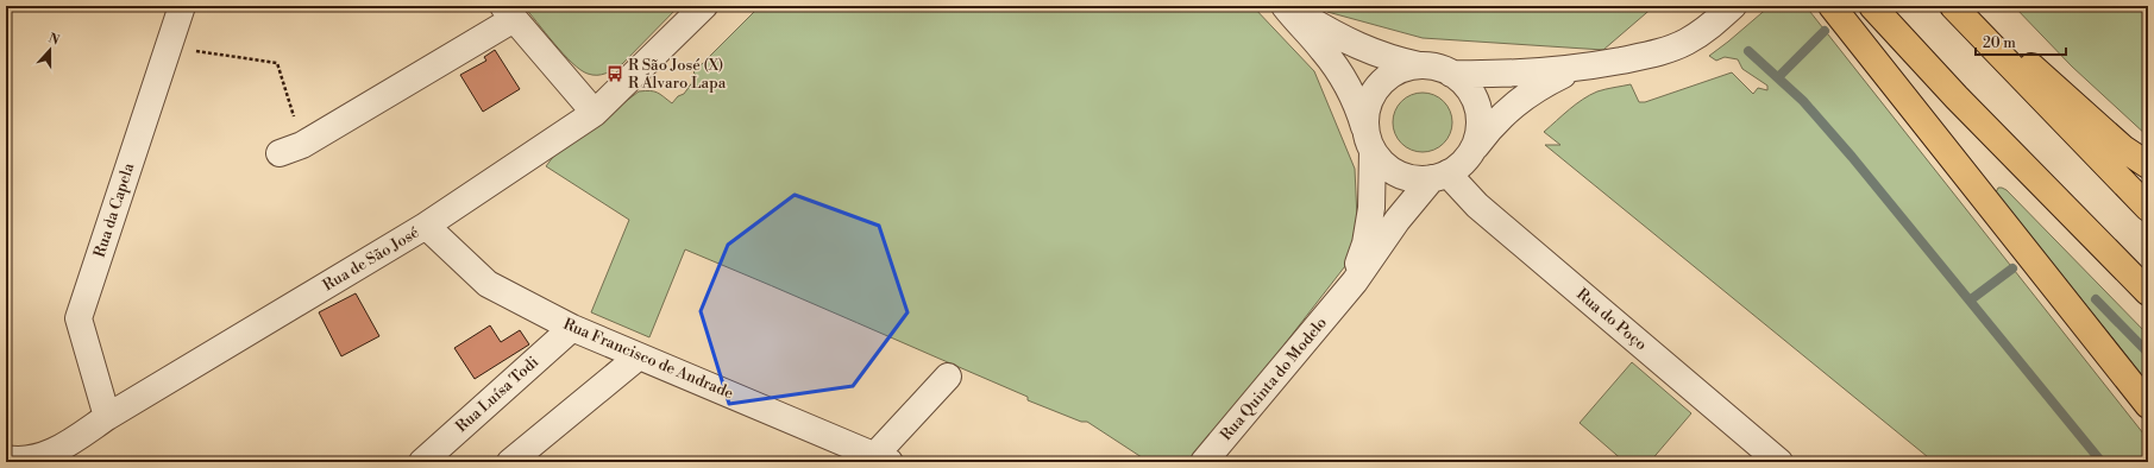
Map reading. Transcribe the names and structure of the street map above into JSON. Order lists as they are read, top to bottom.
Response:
{
  "streets": {
    "street": [
      "Rua da Capela",
      "Rua de São José",
      "Rua do Poço",
      "Rua Francisco de Andrade",
      "Rua Quinta do Modelo",
      "Rua Luísa Todi"
    ]
  },
  "crossings": [
    ["Rua da Capela", "Rua de São José"],
    ["Rua de São José", "Rua Francisco de Andrade"],
    ["Rua do Poço", "Rua Quinta do Modelo"],
    ["Rua Francisco de Andrade", "Rua Luísa Todi"]
  ],
  "places": {
    "bus stop": ["R São José (X) R Álvaro Lapa"]
  },
  "scale_bar": "20 m",
  "north": "top"
}
